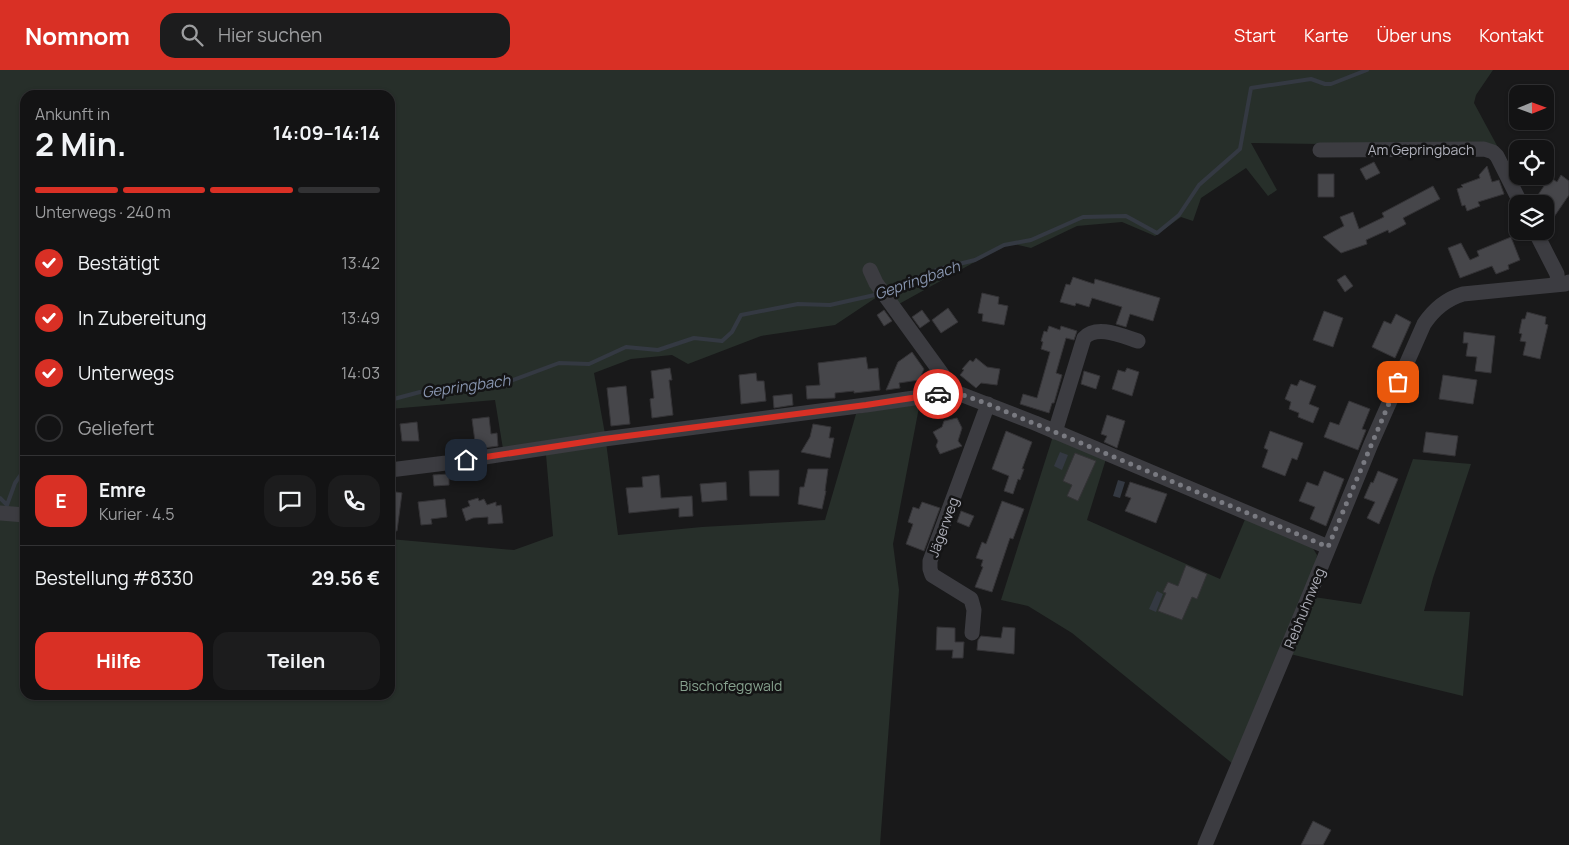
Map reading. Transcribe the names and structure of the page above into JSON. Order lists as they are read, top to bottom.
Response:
{
  "streets": {
    "street": ["Am Gepringbach", "Jägerweg", "Rebhuhnweg"]
  },
  "water": ["Gepringbach"],
  "parks": ["Bischofeggwald"],
  "north": "right",
  "page": {
    "header": "Nomnom",
    "search": "Hier suchen",
    "nav": [
      "Start",
      "Karte",
      "Über uns",
      "Kontakt"
    ],
    "heading": ["2 Min.", "Ankunft in", "14:09–14:14"],
    "panel": [
      "Emre",
      "Kurier · 4.5",
      "Bestellung #8330",
      "29.56 €"
    ],
    "bar": "Unterwegs · 240 m",
    "list": [
      ["Bestätigt", "13:42"],
      ["In Zubereitung", "13:49"],
      ["Unterwegs", "14:03"],
      "Geliefert"
    ],
    "round": "E",
    "buttons": ["Hilfe", "Teilen"]
  }
}
